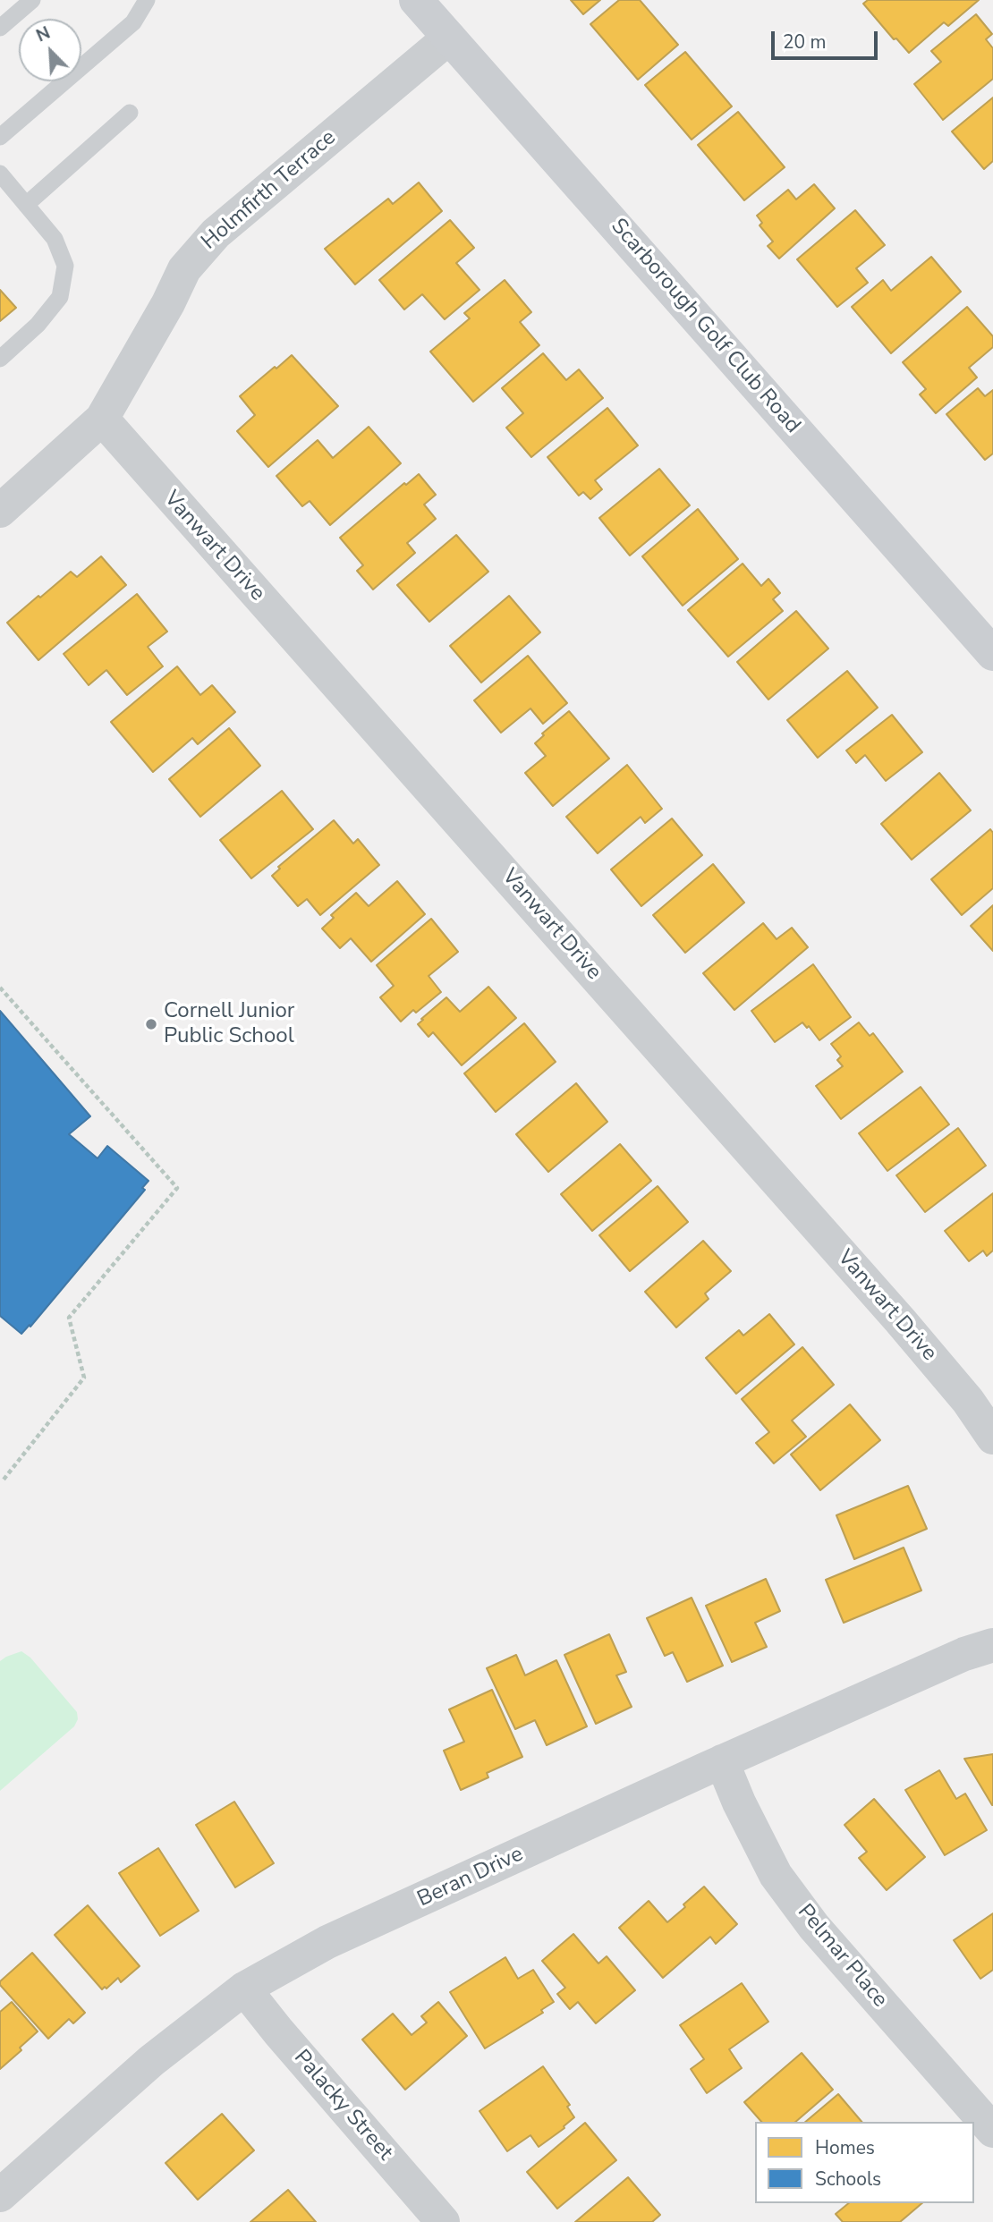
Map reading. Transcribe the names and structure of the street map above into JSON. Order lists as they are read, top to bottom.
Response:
{
  "streets": {
    "street": [
      "Holmfirth Terrace",
      "Scarborough Golf Club Road",
      "Vanwart Drive",
      "Beran Drive",
      "Pelmar Place",
      "Palacky Street"
    ]
  },
  "crossings": [
    ["Holmfirth Terrace", "Scarborough Golf Club Road"],
    ["Holmfirth Terrace", "Vanwart Drive"],
    ["Beran Drive", "Pelmar Place"],
    ["Beran Drive", "Palacky Street"]
  ],
  "places": ["Cornell Junior Public School"],
  "legend": ["Homes", "Schools"],
  "scale_bar": "20 m",
  "north": "top left"
}
